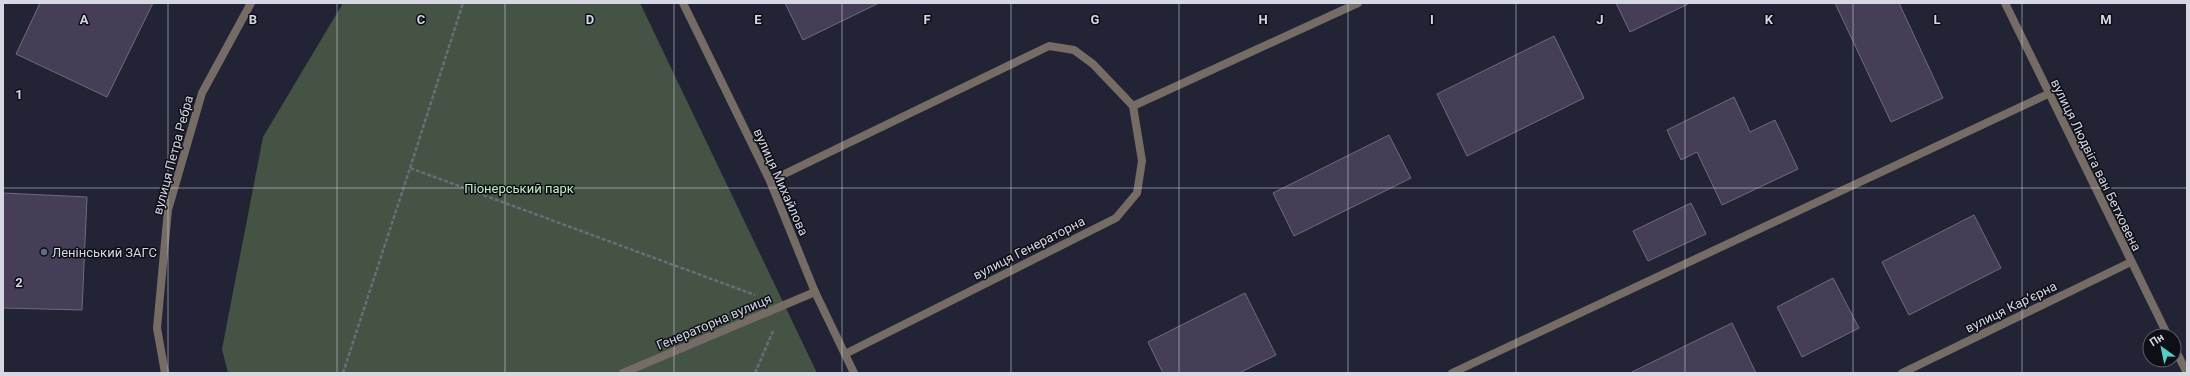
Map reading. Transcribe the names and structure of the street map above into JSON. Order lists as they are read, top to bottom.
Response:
{
  "streets": {
    "street": [
      "вулиця Петра Ребра",
      "вулиця Людвіга ван Бетховена",
      "вулиця Михайлова",
      "вулиця Генераторна",
      "вулиця Кар’єрна",
      "Генераторна вулиця"
    ]
  },
  "crossings": [
    ["вулиця Людвіга ван Бетховена", "вулиця Кар’єрна"],
    ["вулиця Михайлова", "вулиця Генераторна"],
    ["вулиця Михайлова", "Генераторна вулиця"]
  ],
  "parks": ["Піонерський парк"],
  "places": ["Ленінський ЗАГС"],
  "north": "top left",
  "grid": {
    "columns": [
      "A",
      "B",
      "C",
      "D",
      "E",
      "F",
      "G",
      "H",
      "I",
      "J",
      "K",
      "L",
      "M"
    ],
    "rows": ["1", "2"]
  }
}
